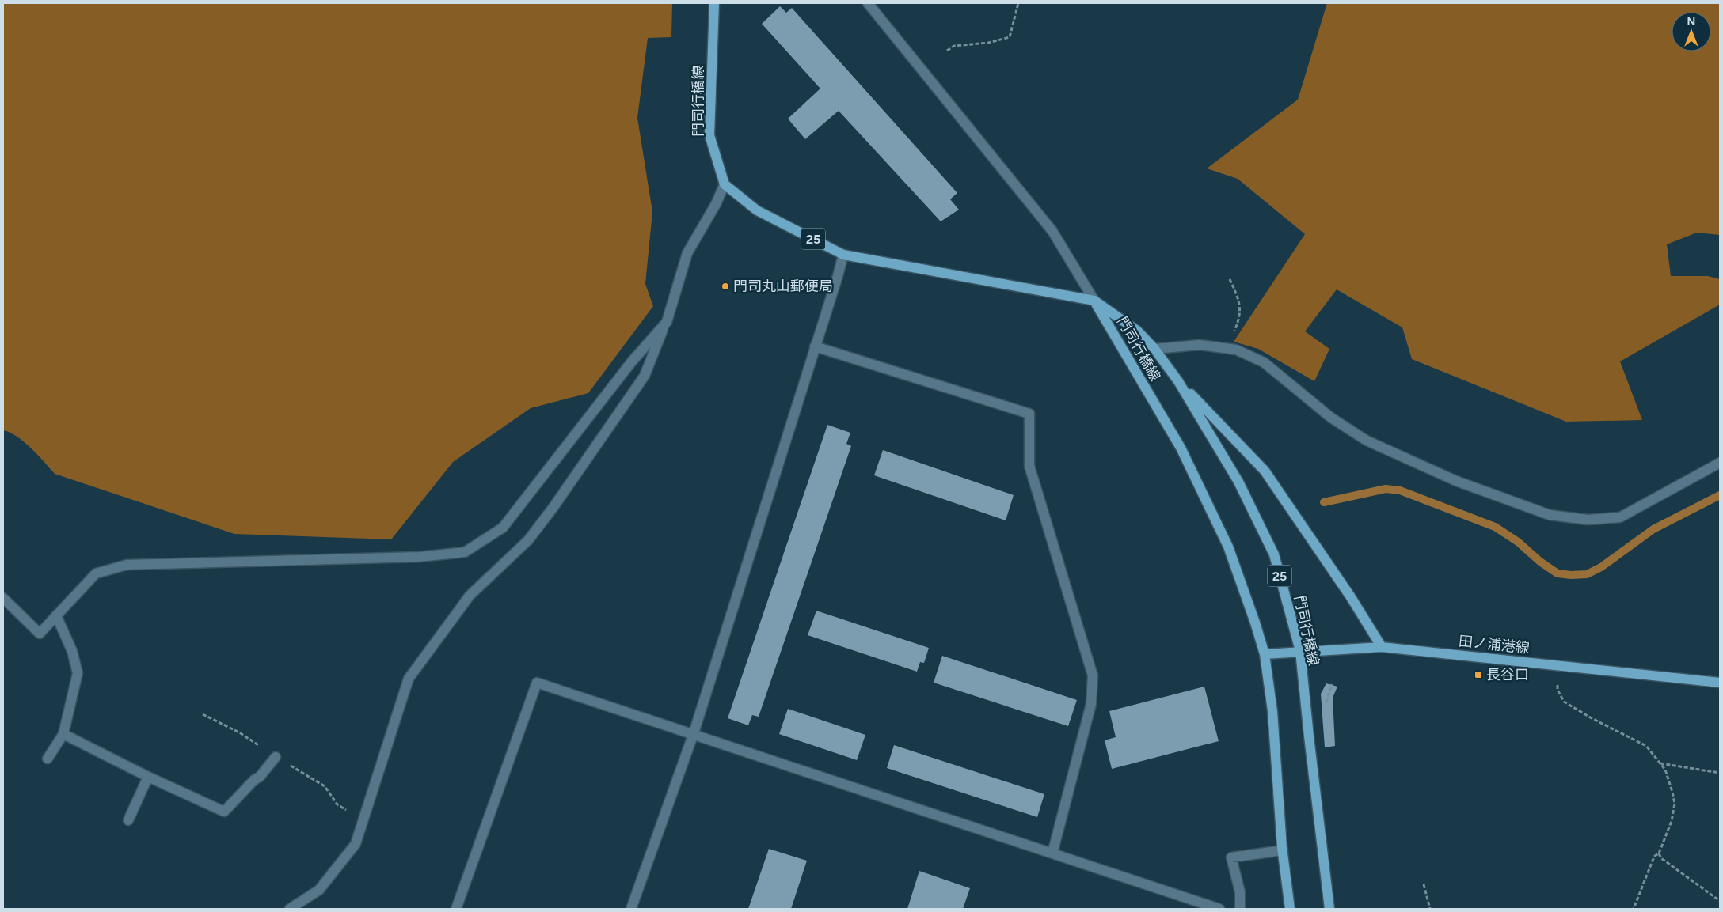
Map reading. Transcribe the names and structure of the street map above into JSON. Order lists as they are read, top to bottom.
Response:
{
  "streets": {
    "main road": ["門司行橋線", "25", "田ノ浦港線"]
  },
  "crossings": [
    ["門司行橋線", "田ノ浦港線"]
  ],
  "places": {
    "other": ["門司丸山郵便局"],
    "transit": ["長谷口"]
  },
  "north": "top"
}
